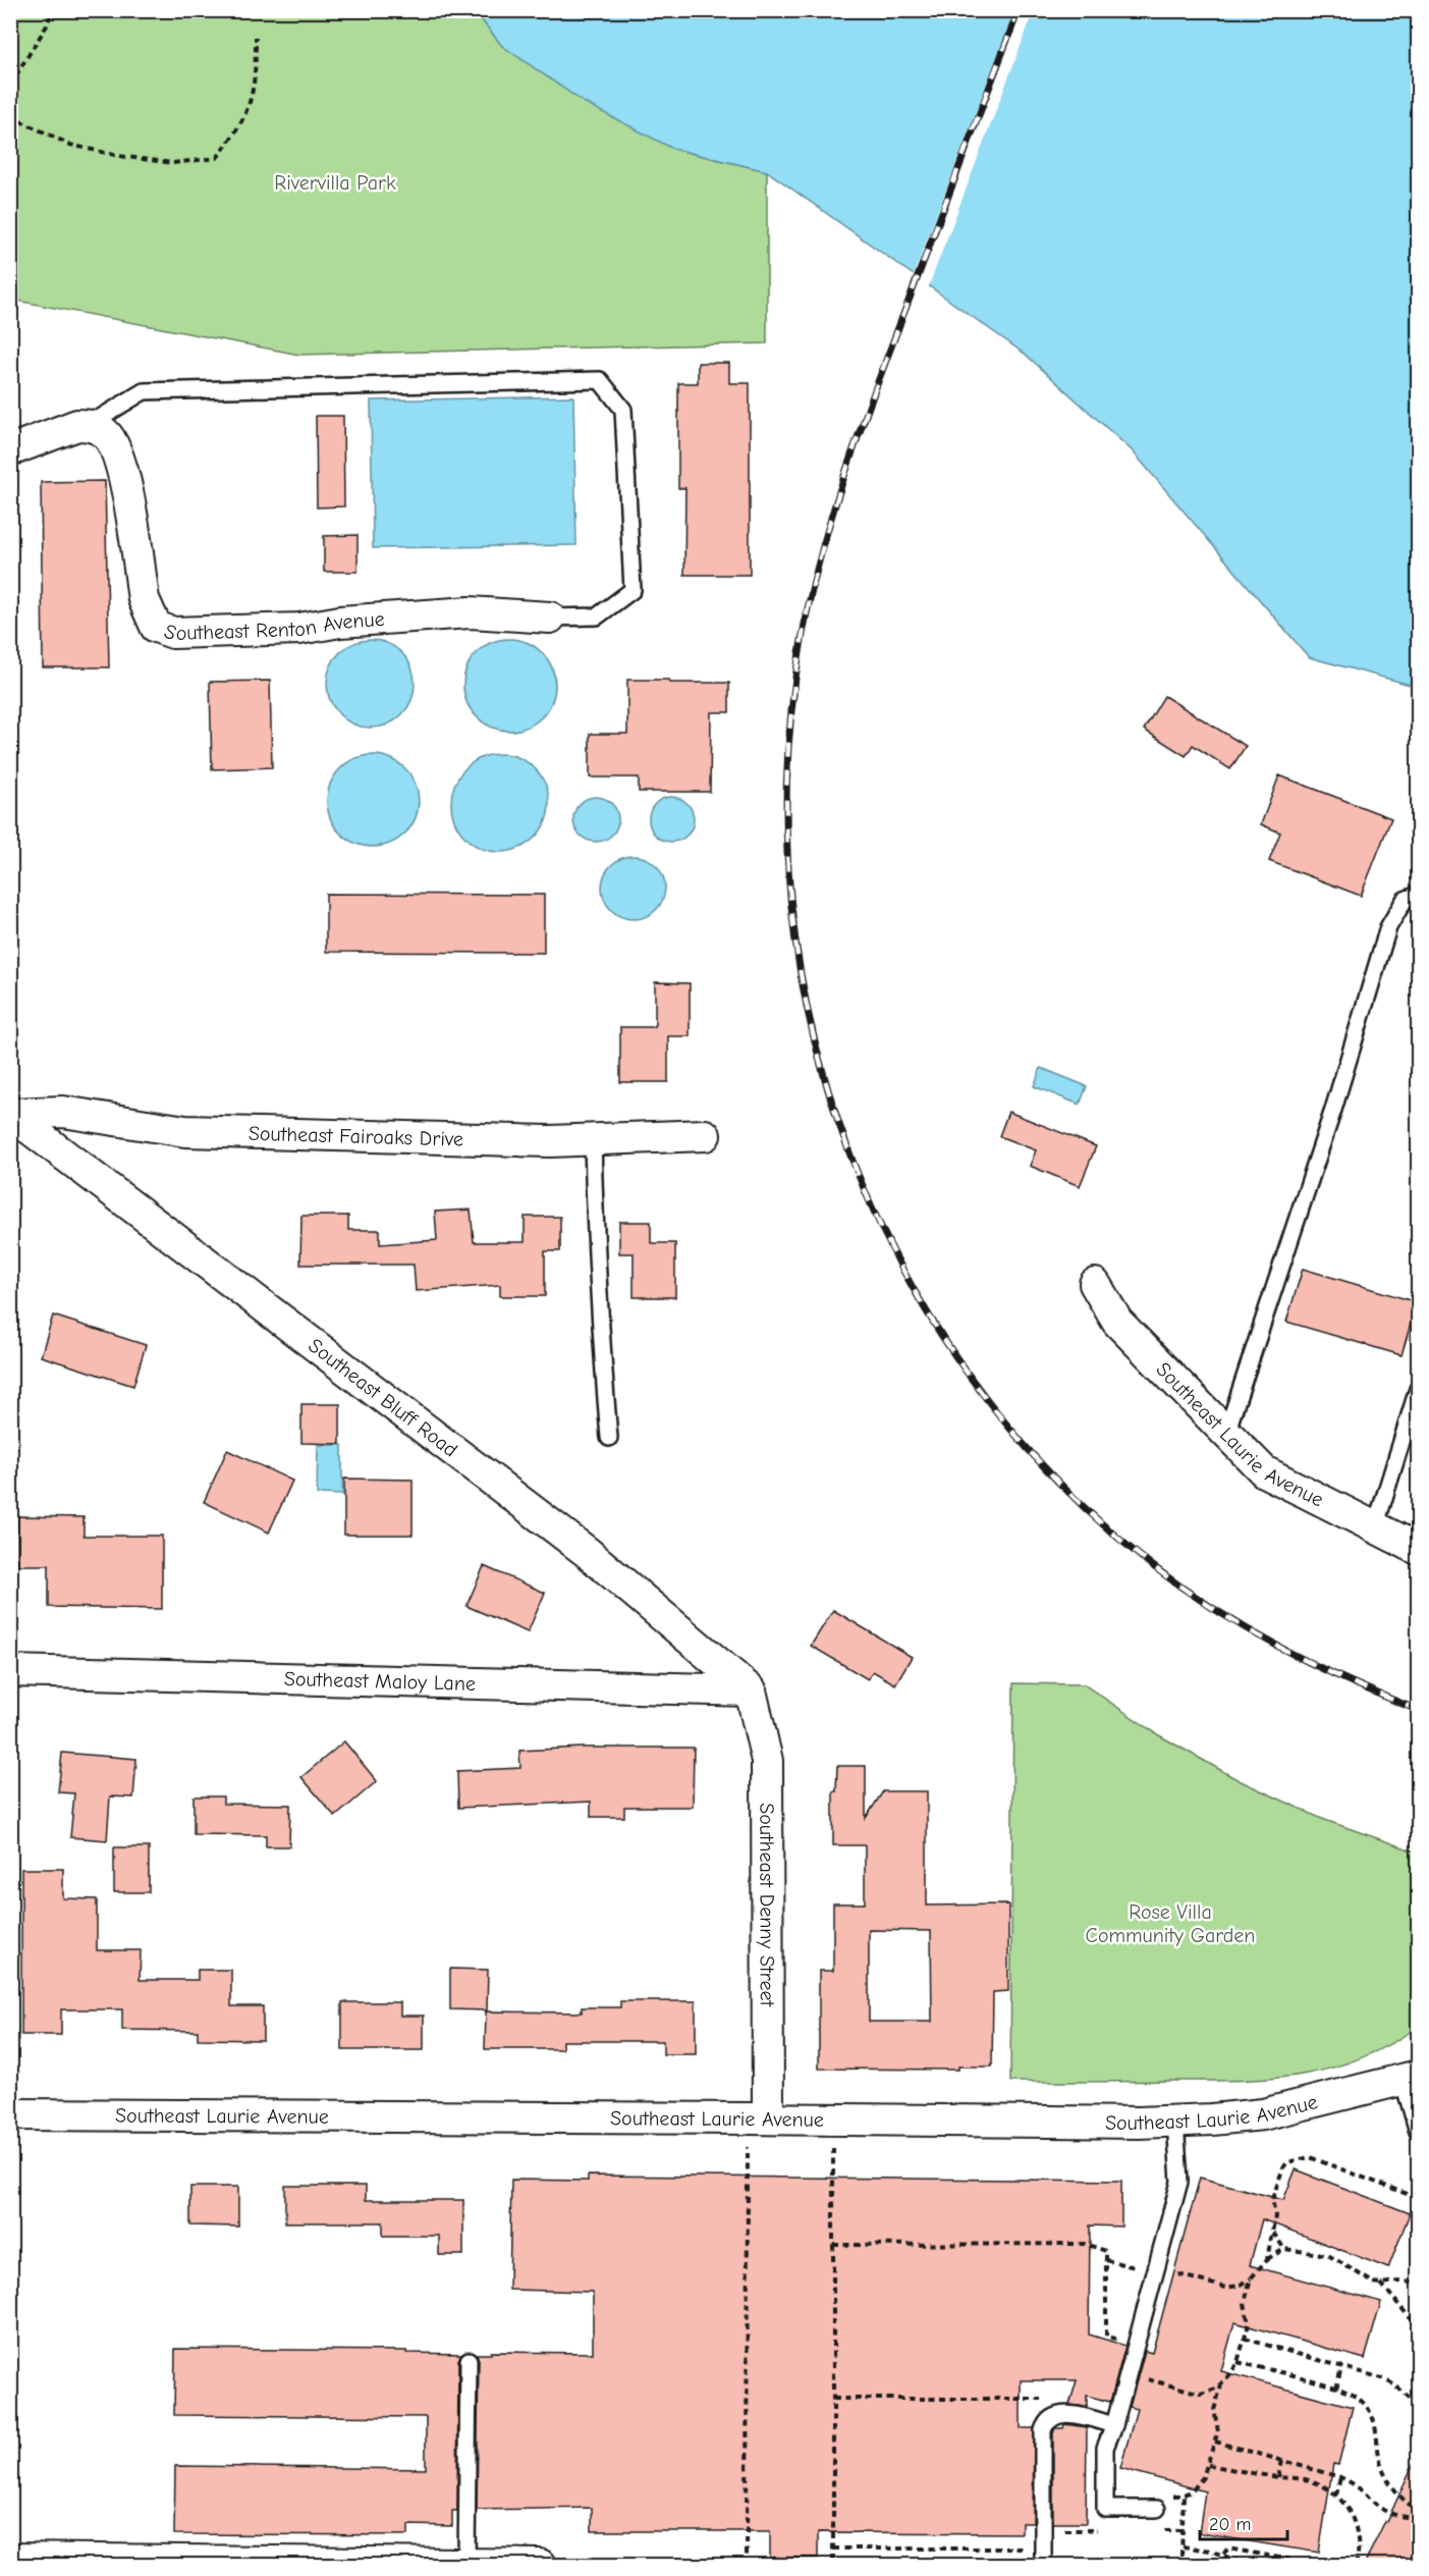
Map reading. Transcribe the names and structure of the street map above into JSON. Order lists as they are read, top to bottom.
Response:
{
  "streets": {
    "street": [
      "Southeast Renton Avenue",
      "Southeast Fairoaks Drive",
      "Southeast Bluff Road",
      "Southeast Laurie Avenue",
      "Southeast Maloy Lane",
      "Southeast Denny Street"
    ]
  },
  "crossings": [
    ["Southeast Fairoaks Drive", "Southeast Bluff Road"],
    ["Southeast Bluff Road", "Southeast Maloy Lane"],
    ["Southeast Bluff Road", "Southeast Denny Street"],
    ["Southeast Laurie Avenue", "Southeast Denny Street"],
    ["Southeast Maloy Lane", "Southeast Denny Street"]
  ],
  "parks": ["Rivervilla Park", "Rose Villa Community Garden"],
  "scale_bar": "20 m"
}
